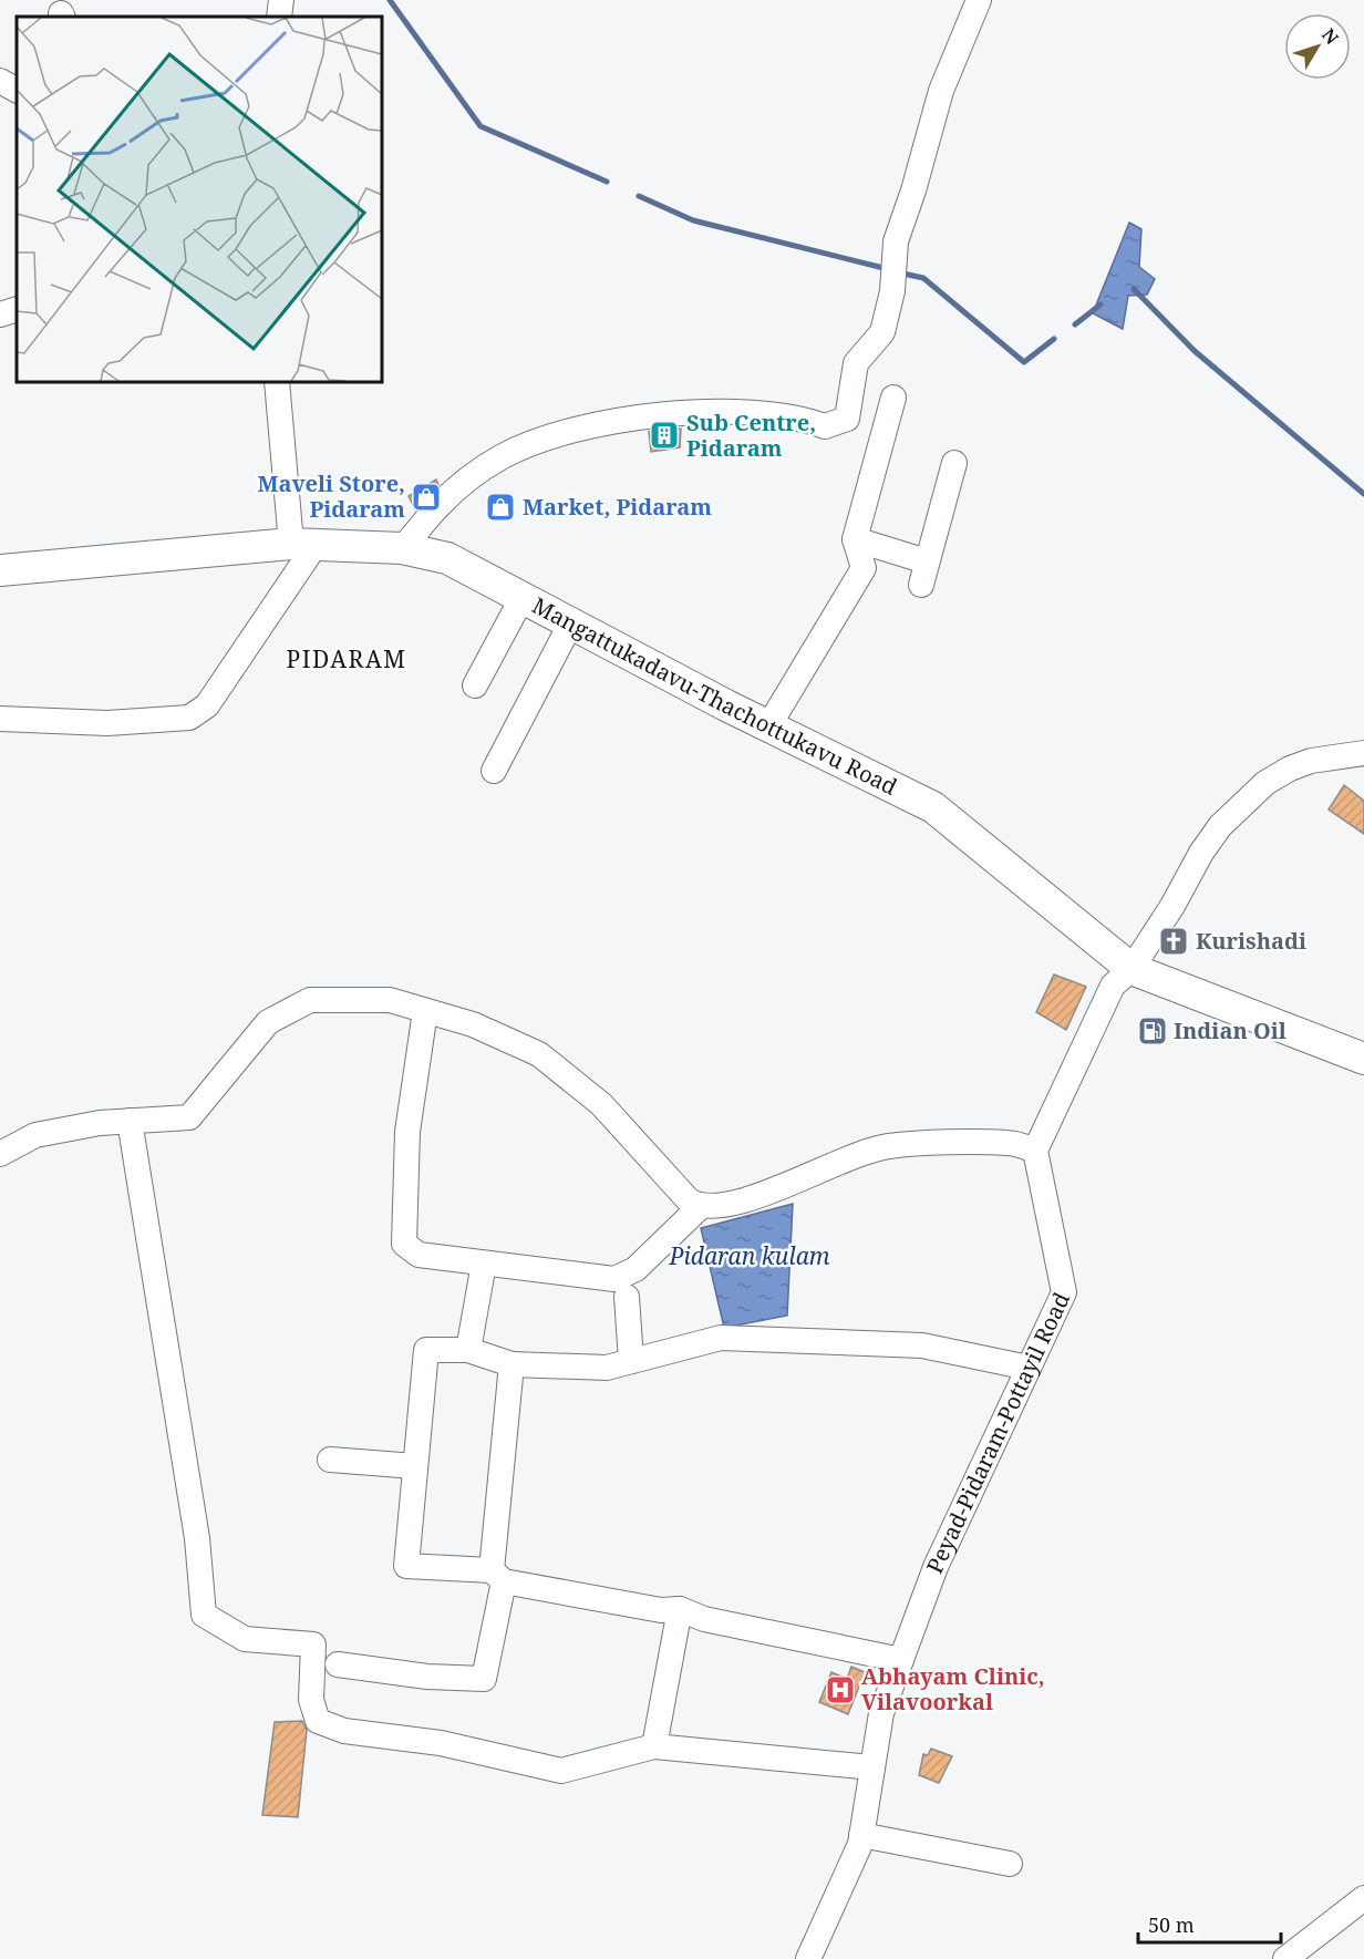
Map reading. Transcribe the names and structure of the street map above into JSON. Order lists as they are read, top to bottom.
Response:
{
  "streets": {
    "main road": ["Mangattukadavu-Thachottukavu Road"],
    "street": ["Peyad-Pidaram-Pottayil Road"]
  },
  "districts": ["PIDARAM"],
  "water": ["Pidaran kulam"],
  "places": {
    "building": ["Sub Centre, Pidaram"],
    "shop": ["Maveli Store, Pidaram", "Market, Pidaram"],
    "church": ["Kurishadi"],
    "fuel station": ["Indian Oil"],
    "hospital": ["Abhayam Clinic, Vilavoorkal"]
  },
  "scale_bar": "50 m",
  "north": "top right"
}
